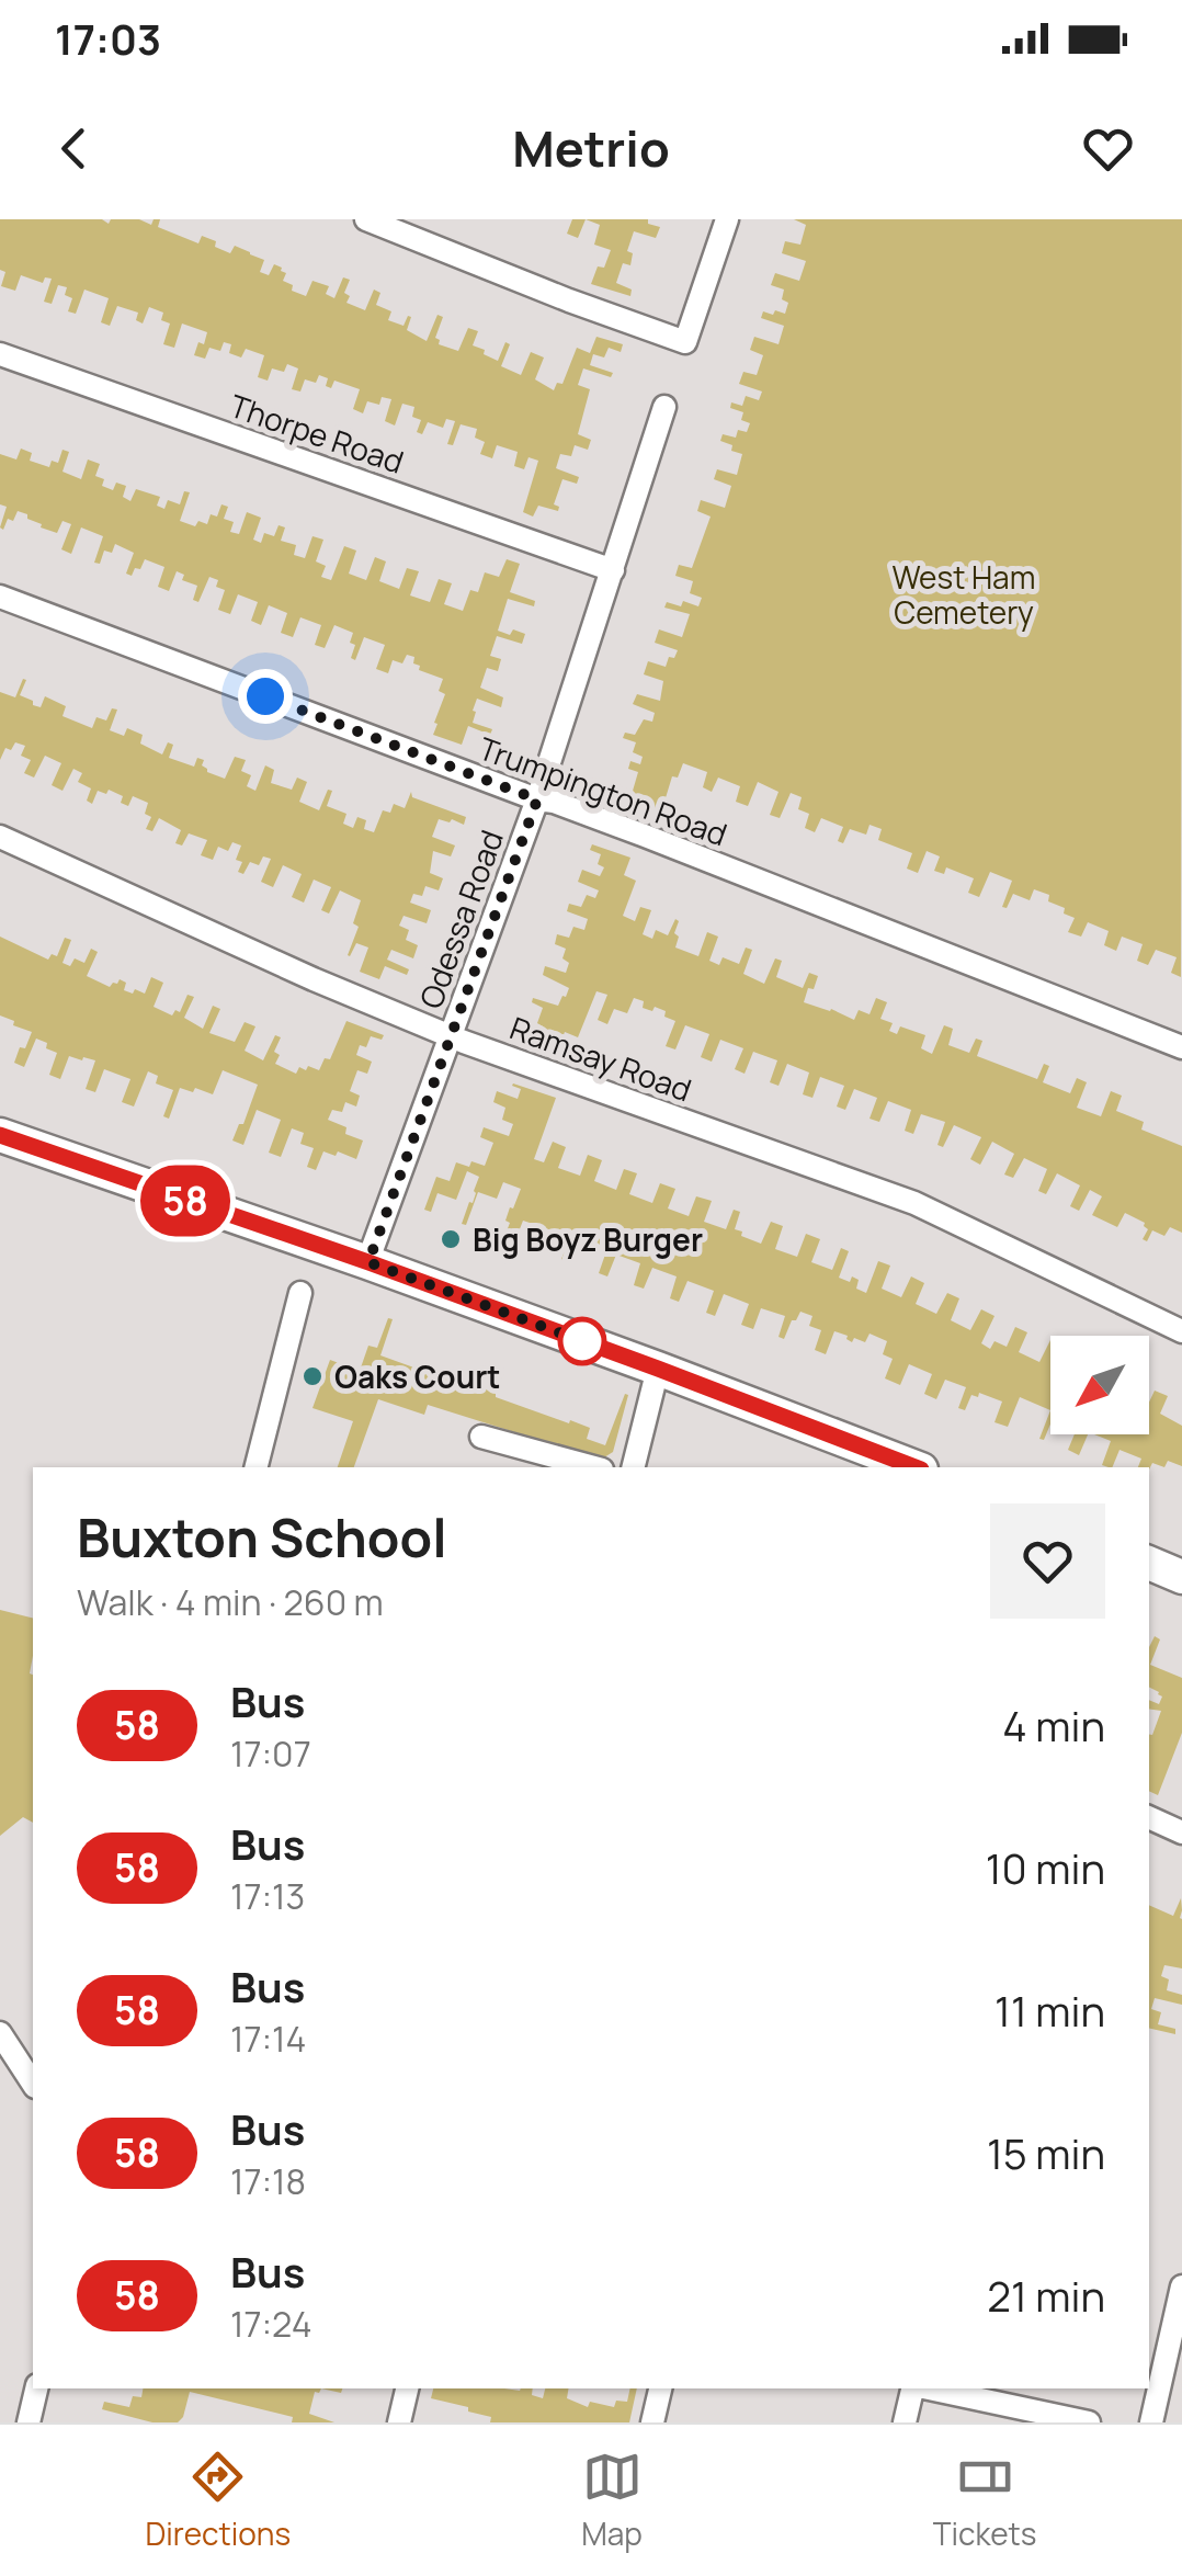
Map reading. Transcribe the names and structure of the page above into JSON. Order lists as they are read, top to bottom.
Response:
{
  "streets": {
    "street": [
      "Thorpe Road",
      "Trumpington Road",
      "Odessa Road",
      "Ramsay Road"
    ]
  },
  "crossings": [
    ["Thorpe Road", "Odessa Road"],
    ["Trumpington Road", "Odessa Road"],
    ["Odessa Road", "Ramsay Road"]
  ],
  "parks": ["West Ham Cemetery"],
  "places": ["Big Boyz Burger", "Oaks Court"],
  "lines": ["bus line 58"],
  "north": "bottom left",
  "page": {
    "status": "17:03",
    "header": "Metrio",
    "on_map": "58",
    "heading": ["Buxton School", "Walk · 4 min · 260 m"],
    "list": [
      {
        "mark": "58",
        "name": "Bus",
        "note": "17:07",
        "value": "4 min"
      },
      {
        "mark": "58",
        "name": "Bus",
        "note": "17:13",
        "value": "10 min"
      },
      {
        "mark": "58",
        "name": "Bus",
        "note": "17:14",
        "value": "11 min"
      },
      {
        "mark": "58",
        "name": "Bus",
        "note": "17:18",
        "value": "15 min"
      },
      {
        "mark": "58",
        "name": "Bus",
        "note": "17:24",
        "value": "21 min"
      }
    ],
    "tabs": ["Directions", "Map", "Tickets"]
  }
}
